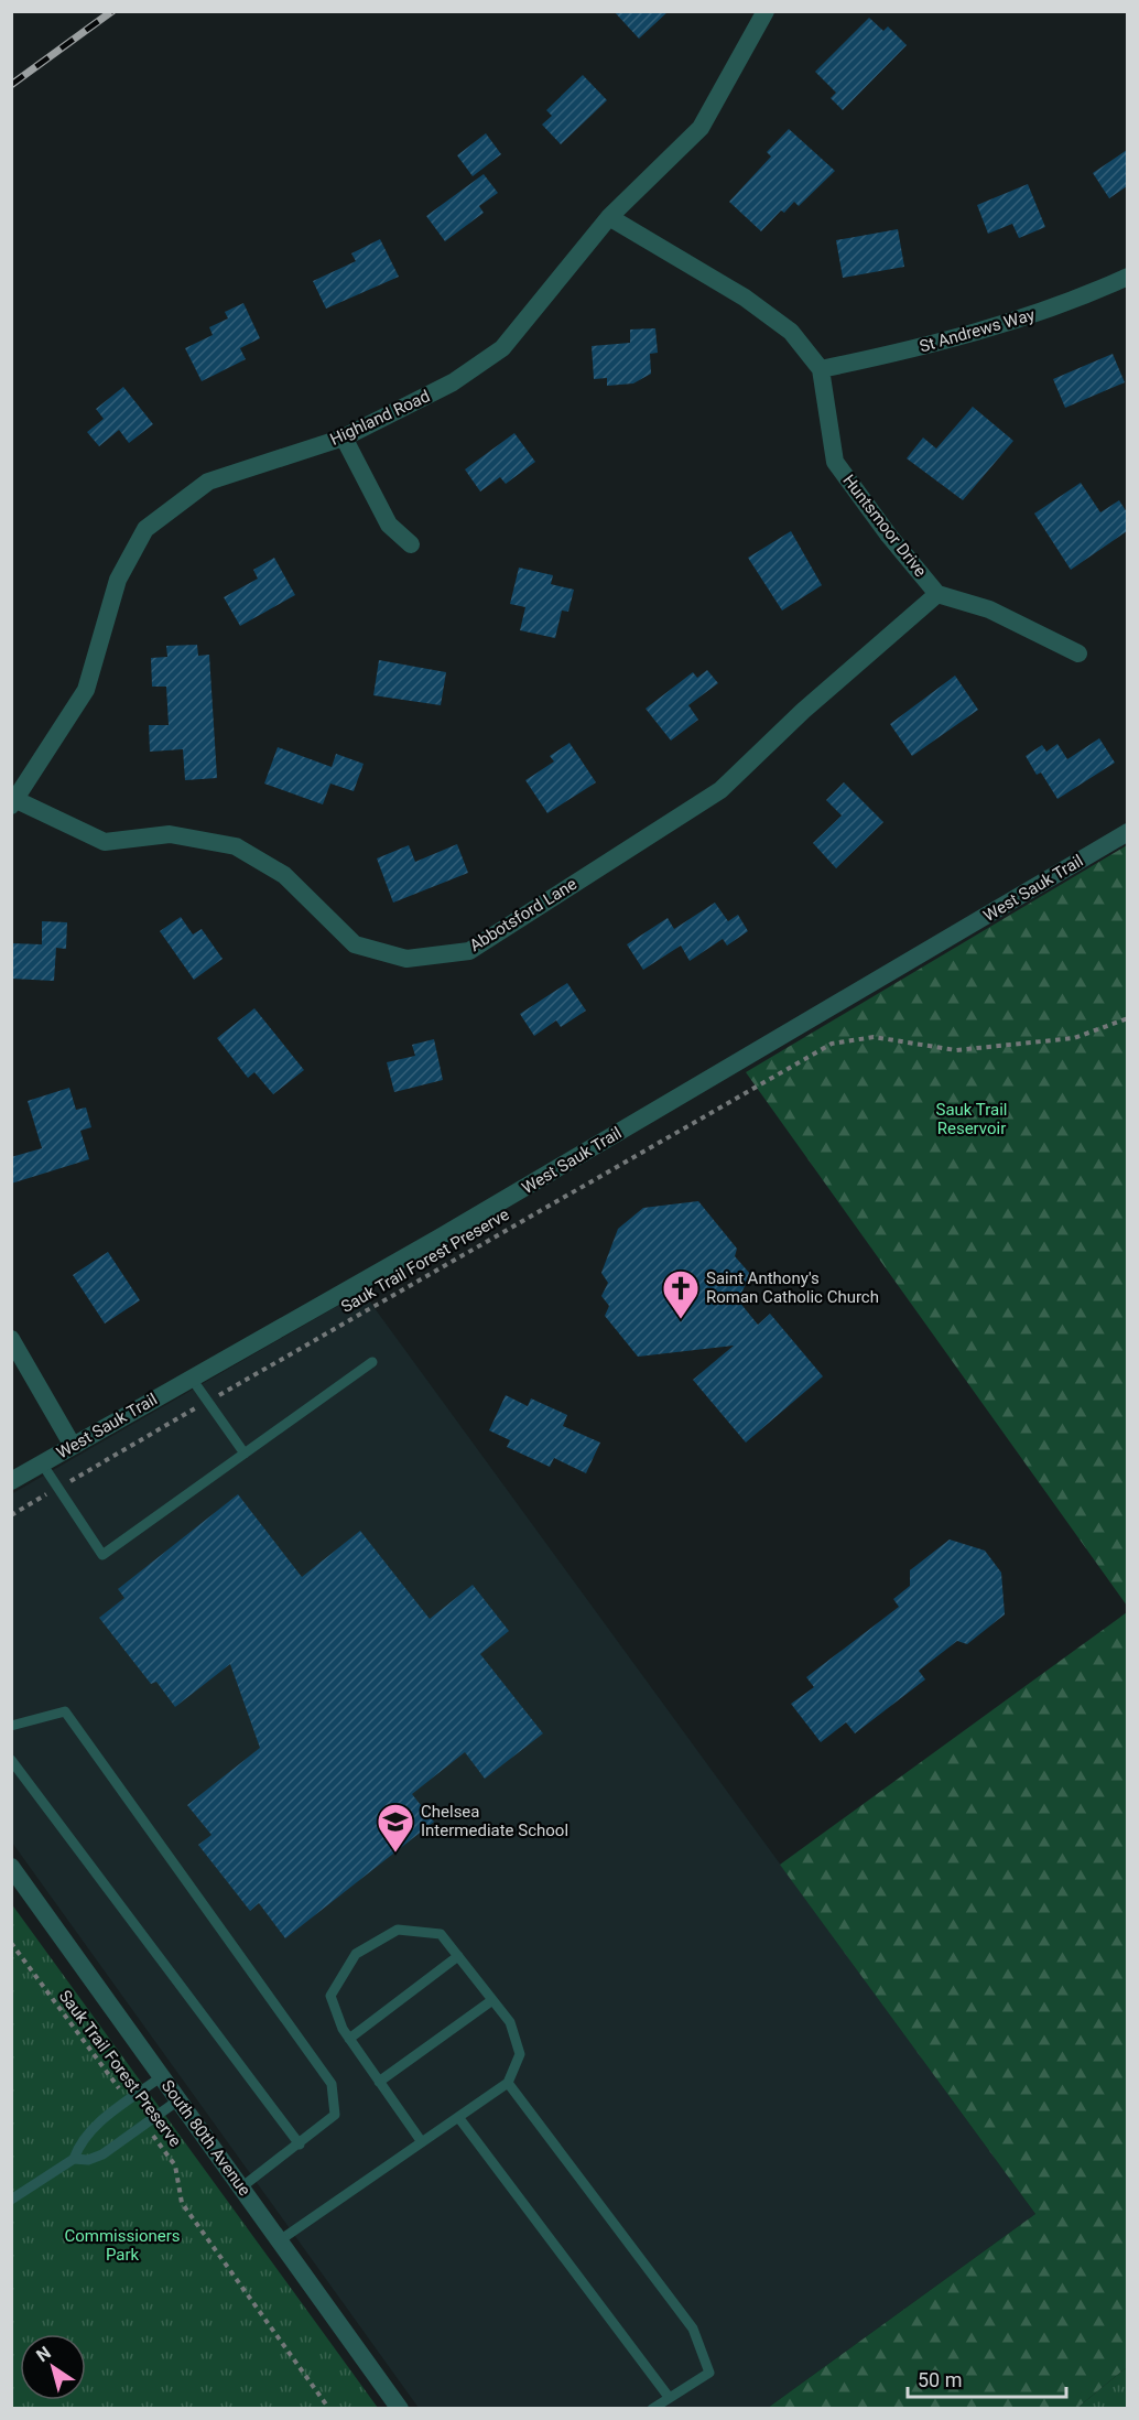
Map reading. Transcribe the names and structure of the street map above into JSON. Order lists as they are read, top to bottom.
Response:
{
  "streets": {
    "street": [
      "St Andrews Way",
      "Highland Road",
      "Huntsmoor Drive",
      "West Sauk Trail",
      "Abbotsford Lane",
      "South 80th Avenue"
    ],
    "path": ["Sauk Trail Forest Preserve"]
  },
  "crossings": [
    ["St Andrews Way", "Huntsmoor Drive"],
    ["Highland Road", "Huntsmoor Drive"],
    ["Highland Road", "Abbotsford Lane"],
    ["Huntsmoor Drive", "Abbotsford Lane"]
  ],
  "parks": ["Sauk Trail Reservoir", "Commissioners Park"],
  "places": {
    "church": ["Saint Anthony's Roman Catholic Church"],
    "school or university": ["Chelsea Intermediate School"]
  },
  "scale_bar": "50 m",
  "north": "top left"
}
